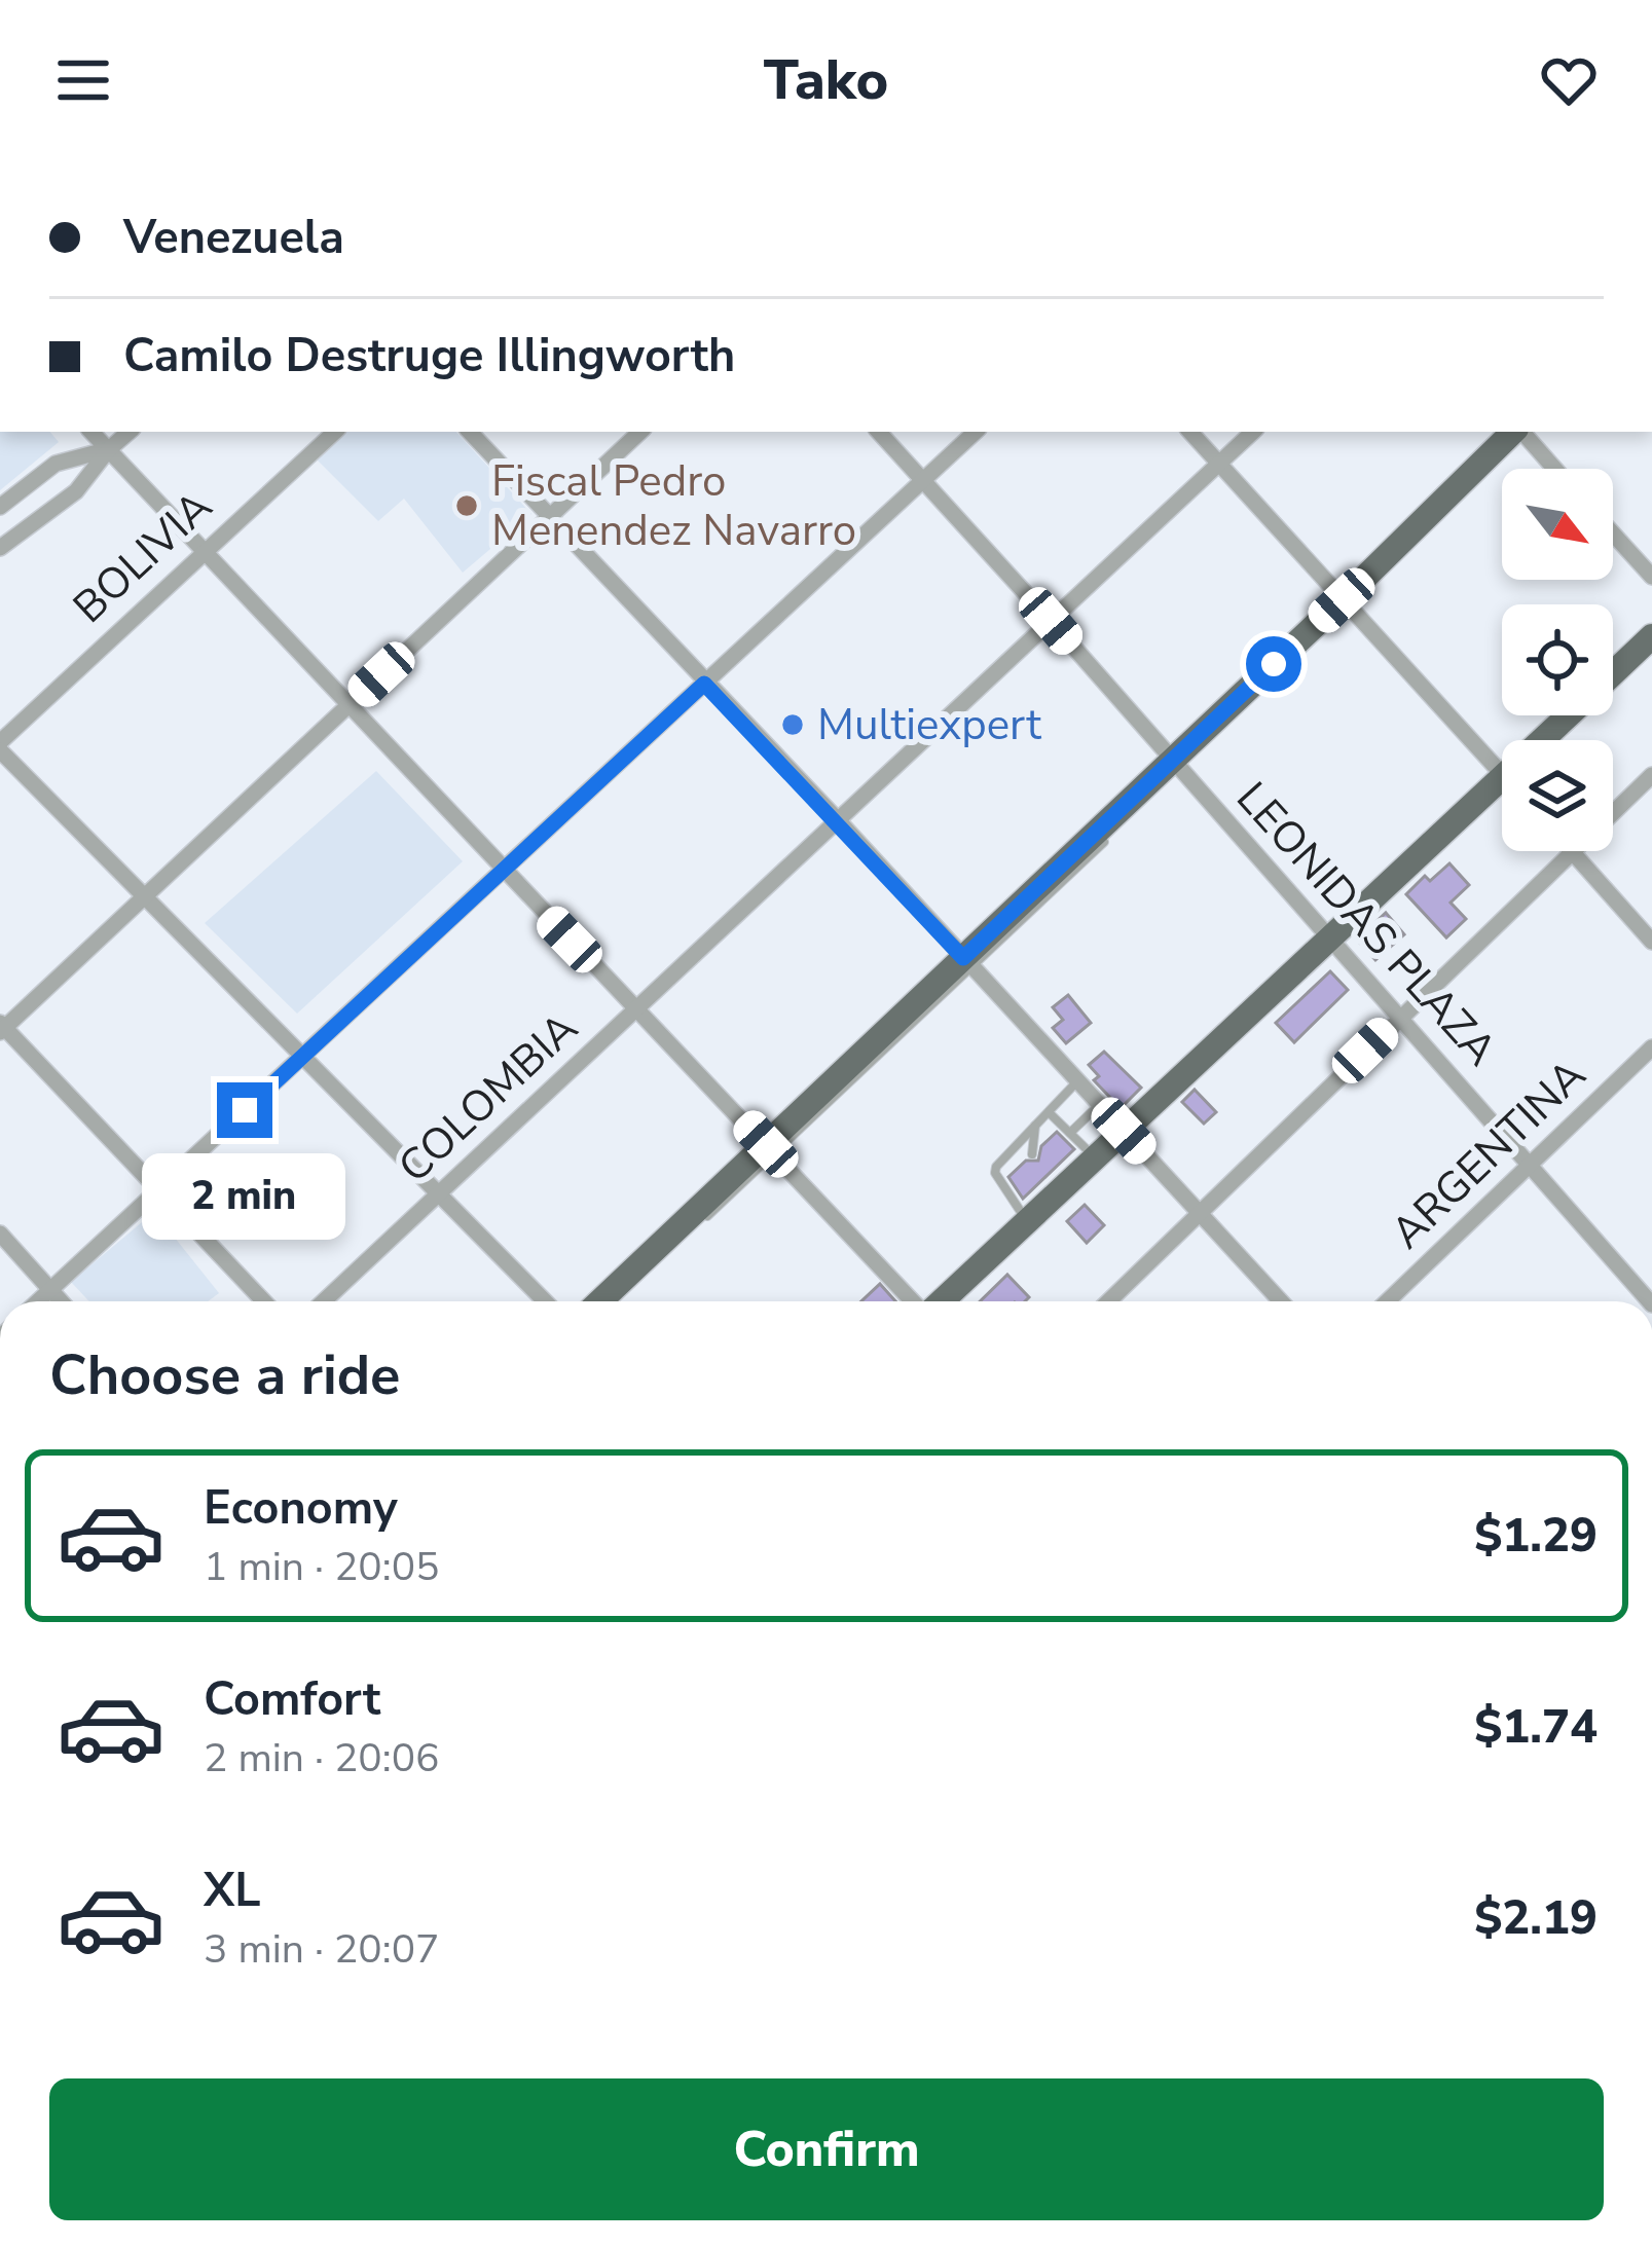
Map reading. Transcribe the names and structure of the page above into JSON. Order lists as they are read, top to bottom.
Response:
{
  "streets": {
    "street": [
      "BOLIVIA",
      "LEONIDAS PLAZA",
      "COLOMBIA",
      "ARGENTINA"
    ]
  },
  "crossings": [
    ["LEONIDAS PLAZA", "COLOMBIA"],
    ["LEONIDAS PLAZA", "ARGENTINA"]
  ],
  "places": ["Fiscal Pedro Menendez Navarro", "Multiexpert"],
  "north": "bottom right",
  "page": {
    "header": "Tako",
    "banner": ["Venezuela", "Camilo Destruge Illingworth"],
    "bubble": "2 min",
    "heading": "Choose a ride",
    "list": [
      {
        "name": "Economy",
        "note": "1 min · 20:05",
        "value": "$1.29"
      },
      {
        "name": "Comfort",
        "note": "2 min · 20:06",
        "value": "$1.74"
      },
      {
        "name": "XL",
        "note": "3 min · 20:07",
        "value": "$2.19"
      }
    ],
    "buttons": "Confirm"
  }
}
